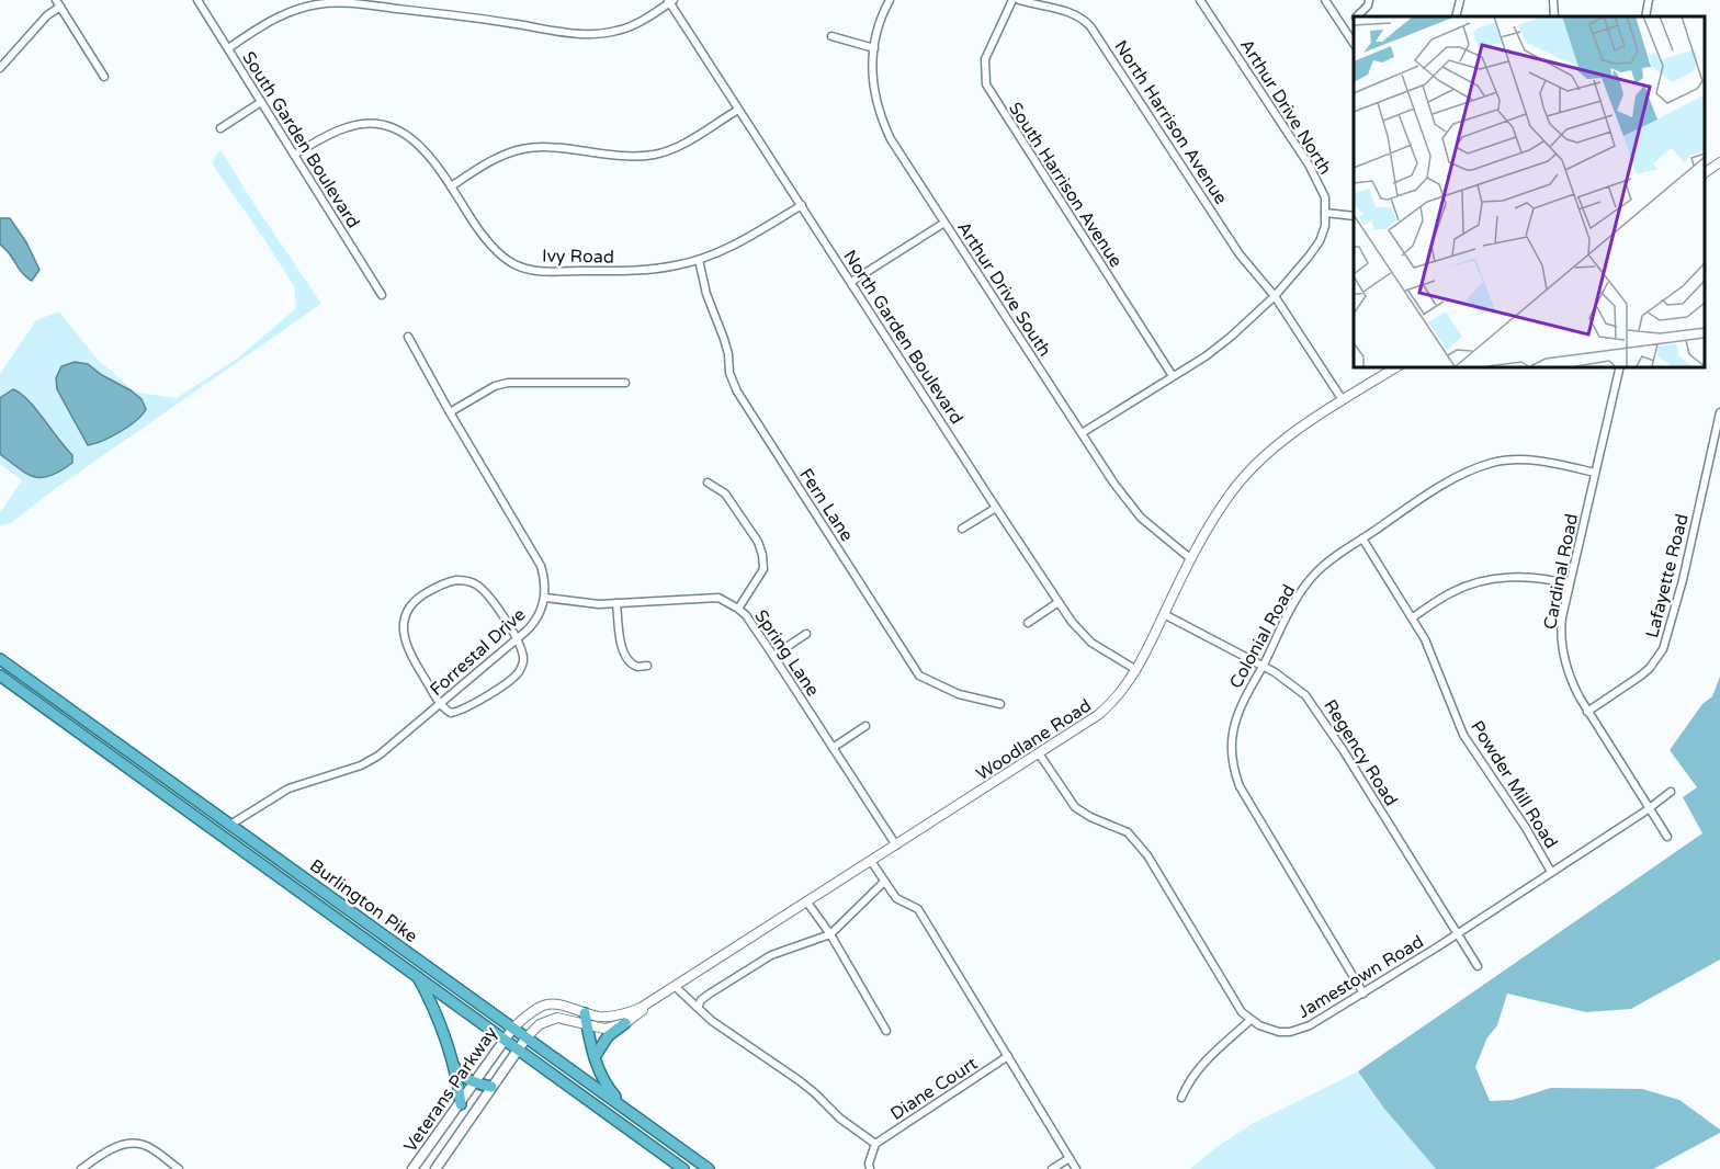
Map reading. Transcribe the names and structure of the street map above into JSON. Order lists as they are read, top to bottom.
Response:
{
  "streets": {
    "highway": ["Burlington Pike"],
    "main road": ["Veterans Parkway"],
    "street": [
      "Arthur Drive North",
      "North Harrison Avenue",
      "South Garden Boulevard",
      "South Harrison Avenue",
      "Ivy Road",
      "Arthur Drive South",
      "North Garden Boulevard",
      "Fern Lane",
      "Cardinal Road",
      "Lafayette Road",
      "Colonial Road",
      "Forrestal Drive",
      "Spring Lane",
      "Woodlane Road",
      "Regency Road",
      "Powder Mill Road",
      "Jamestown Road",
      "Diane Court"
    ]
  },
  "crossings": [
    ["Arthur Drive North", "North Harrison Avenue"],
    ["Arthur Drive North", "South Harrison Avenue"],
    ["Arthur Drive North", "Arthur Drive South"],
    ["North Harrison Avenue", "Woodlane Road"],
    ["South Garden Boulevard", "Ivy Road"],
    ["Ivy Road", "North Garden Boulevard"],
    ["Ivy Road", "Fern Lane"],
    ["Arthur Drive South", "Woodlane Road"],
    ["North Garden Boulevard", "Woodlane Road"],
    ["Cardinal Road", "Lafayette Road"],
    ["Cardinal Road", "Colonial Road"],
    ["Cardinal Road", "Jamestown Road"],
    ["Colonial Road", "Regency Road"],
    ["Colonial Road", "Powder Mill Road"],
    ["Colonial Road", "Jamestown Road"],
    ["Forrestal Drive", "Spring Lane"],
    ["Forrestal Drive", "Burlington Pike"],
    ["Spring Lane", "Woodlane Road"],
    ["Woodlane Road", "Regency Road"],
    ["Woodlane Road", "Burlington Pike"],
    ["Woodlane Road", "Veterans Parkway"],
    ["Regency Road", "Jamestown Road"],
    ["Powder Mill Road", "Jamestown Road"],
    ["Burlington Pike", "Veterans Parkway"]
  ]
}
